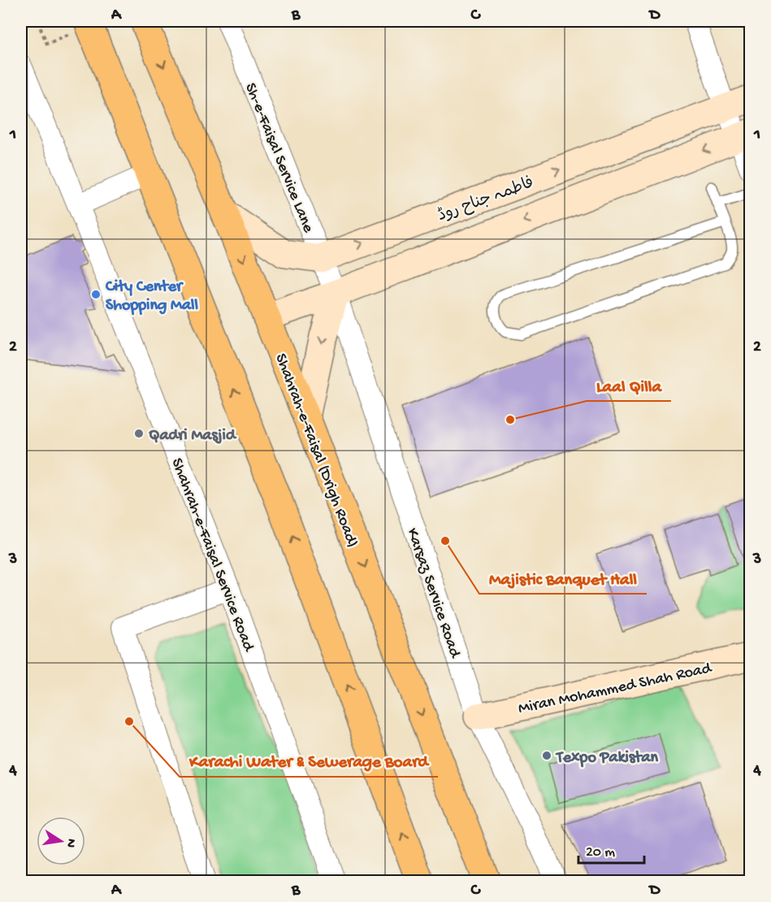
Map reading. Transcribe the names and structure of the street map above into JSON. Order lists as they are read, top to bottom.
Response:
{
  "streets": {
    "highway": ["Shahrah-e-Faisal (Drigh Road)"],
    "street": [
      "Sh-e-Faisal Service Lane",
      "فاطمہ جناح روڈ",
      "Shahrah-e-Faisal Service Road",
      "Karsaz Service Road",
      "Miran Mohammed Shah Road"
    ]
  },
  "crossings": [
    ["Sh-e-Faisal Service Lane", "فاطمہ جناح روڈ"],
    ["Sh-e-Faisal Service Lane", "Karsaz Service Road"],
    ["فاطمہ جناح روڈ", "Shahrah-e-Faisal (Drigh Road)"],
    ["Karsaz Service Road", "Miran Mohammed Shah Road"]
  ],
  "places": [
    "City Center Shopping Mall",
    "Laal Qilla",
    "Qadri Masjid",
    "Majistic Banquet Hall",
    "Karachi Water & Sewerage Board",
    "Texpo Pakistan"
  ],
  "scale_bar": "20 m",
  "north": "right",
  "grid": {
    "columns": [
      "A",
      "B",
      "C",
      "D"
    ],
    "rows": [
      "1",
      "2",
      "3",
      "4"
    ]
  }
}
